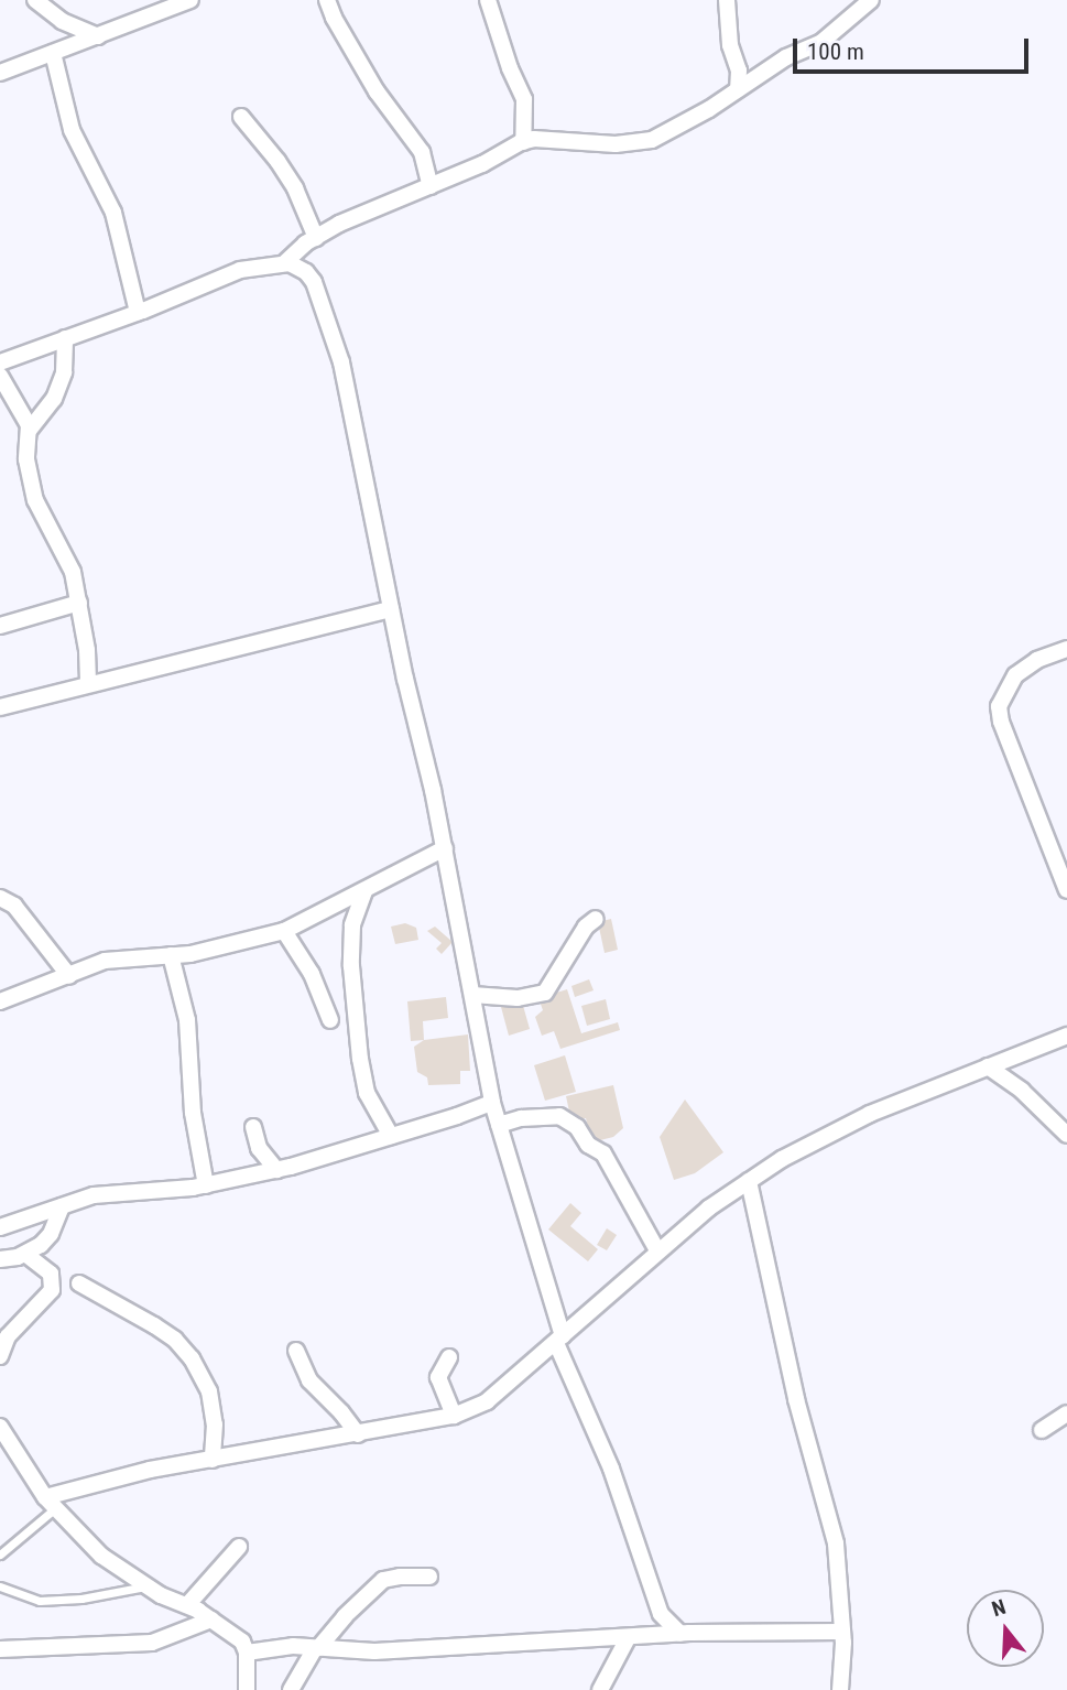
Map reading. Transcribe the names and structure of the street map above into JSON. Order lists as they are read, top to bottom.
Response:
{
  "scale_bar": "100 m",
  "north": "top"
}
